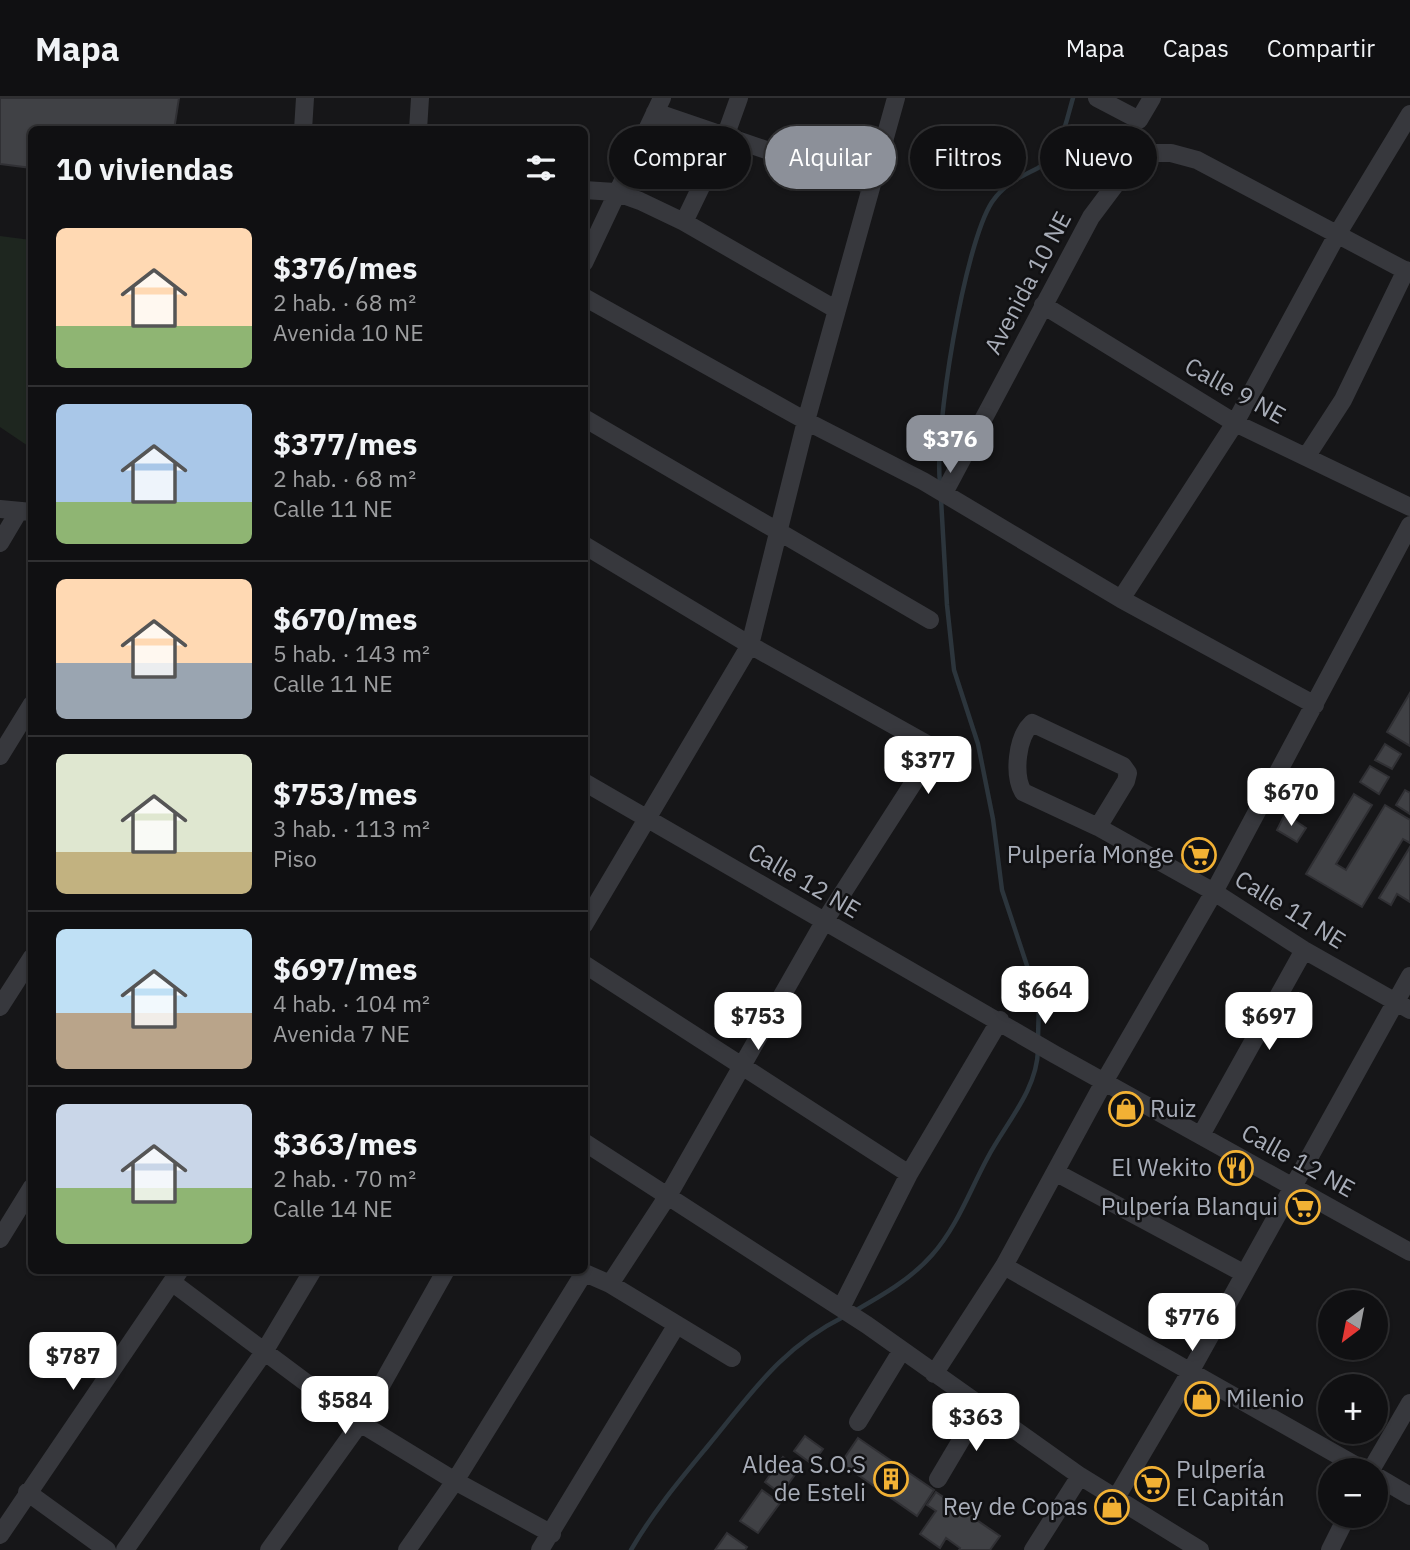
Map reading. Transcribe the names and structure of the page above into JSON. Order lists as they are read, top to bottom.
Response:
{
  "streets": {
    "street": [
      "Avenida 10 NE",
      "Calle 9 NE",
      "Calle 12 NE",
      "Calle 11 NE"
    ]
  },
  "crossings": [
    ["Avenida 10 NE", "Calle 9 NE"]
  ],
  "places": {
    "supermarket": ["Pulpería Monge", "Pulpería Blanqui", "Pulpería El Capitán"],
    "shop": ["Ruiz", "Milenio", "Rey de Copas"],
    "restaurant": ["El Wekito"],
    "building": ["Aldea S.O.S de Esteli"]
  },
  "north": "bottom left",
  "page": {
    "header": "Mapa",
    "nav": ["Mapa", "Capas", "Compartir"],
    "chip": [
      "Comprar",
      "Alquilar",
      "Filtros",
      "Nuevo"
    ],
    "heading": "10 viviendas",
    "list": [
      {
        "name": "$376/mes",
        "note": "2 hab. · 68 m² · Avenida 10 NE"
      },
      {
        "name": "$377/mes",
        "note": "2 hab. · 68 m² · Calle 11 NE"
      },
      {
        "name": "$670/mes",
        "note": "5 hab. · 143 m² · Calle 11 NE"
      },
      {
        "name": "$753/mes",
        "note": "3 hab. · 113 m² · Piso"
      },
      {
        "name": "$697/mes",
        "note": "4 hab. · 104 m² · Avenida 7 NE"
      },
      {
        "name": "$363/mes",
        "note": "2 hab. · 70 m² · Calle 14 NE"
      }
    ],
    "price": [
      "$376",
      "$377",
      "$670",
      "$664",
      "$753",
      "$697",
      "$776",
      "$787",
      "$584",
      "$363"
    ],
    "map_buttons": ["+", "−"]
  }
}
